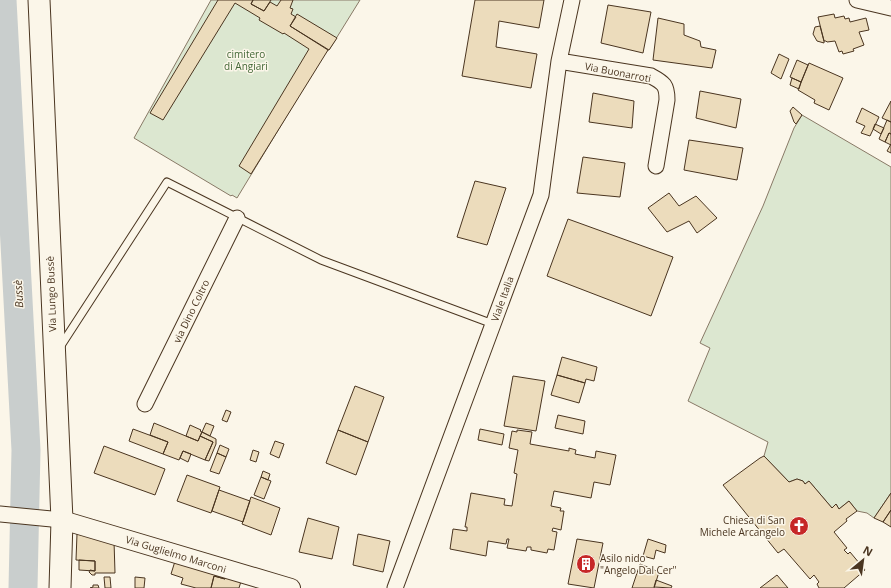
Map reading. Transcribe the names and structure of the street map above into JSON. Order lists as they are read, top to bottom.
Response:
{
  "streets": {
    "main road": ["Via Lungo Bussè"],
    "street": [
      "Via Buonarroti",
      "Viale Italia",
      "via Dino Coltro",
      "Via Guglielmo Marconi"
    ]
  },
  "crossings": [
    ["Via Buonarroti", "Viale Italia"],
    ["Via Lungo Bussè", "Via Guglielmo Marconi"]
  ],
  "water": ["Bussè"],
  "parks": ["cimitero di Angiari"],
  "places": {
    "church": ["Chiesa di San Michele Arcangelo"],
    "building": ["Asilo nido \"Angelo Dal Cer\""]
  },
  "north": "top right"
}
